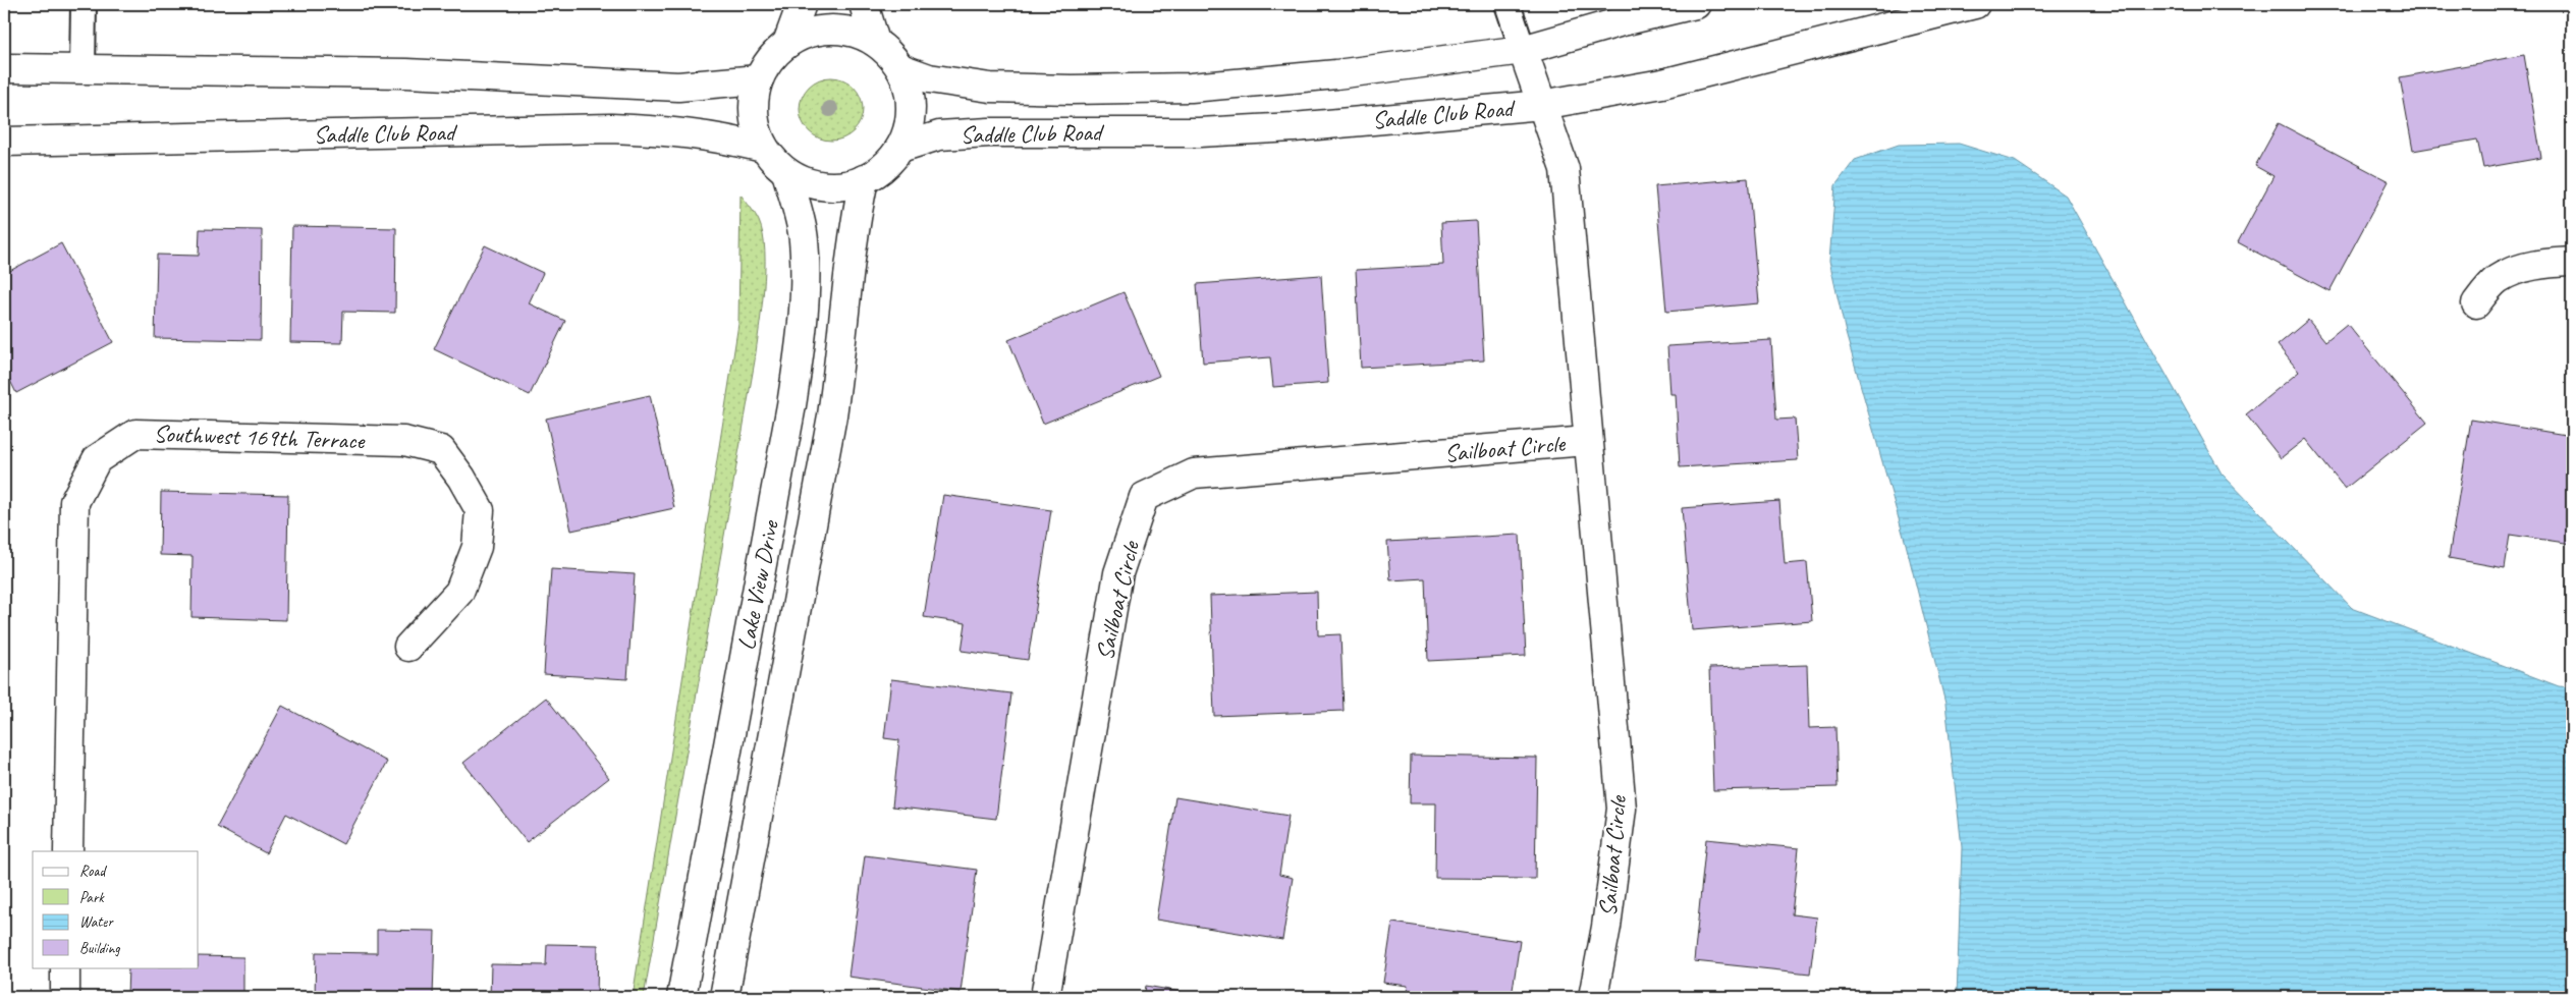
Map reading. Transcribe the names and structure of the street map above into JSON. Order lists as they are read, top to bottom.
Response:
{
  "streets": {
    "street": [
      "Saddle Club Road",
      "Southwest 169th Terrace",
      "Sailboat Circle",
      "Lake View Drive"
    ]
  },
  "crossings": [
    ["Saddle Club Road", "Sailboat Circle"],
    ["Saddle Club Road", "Lake View Drive"]
  ],
  "legend": [
    "Road",
    "Park",
    "Water",
    "Building"
  ]
}
